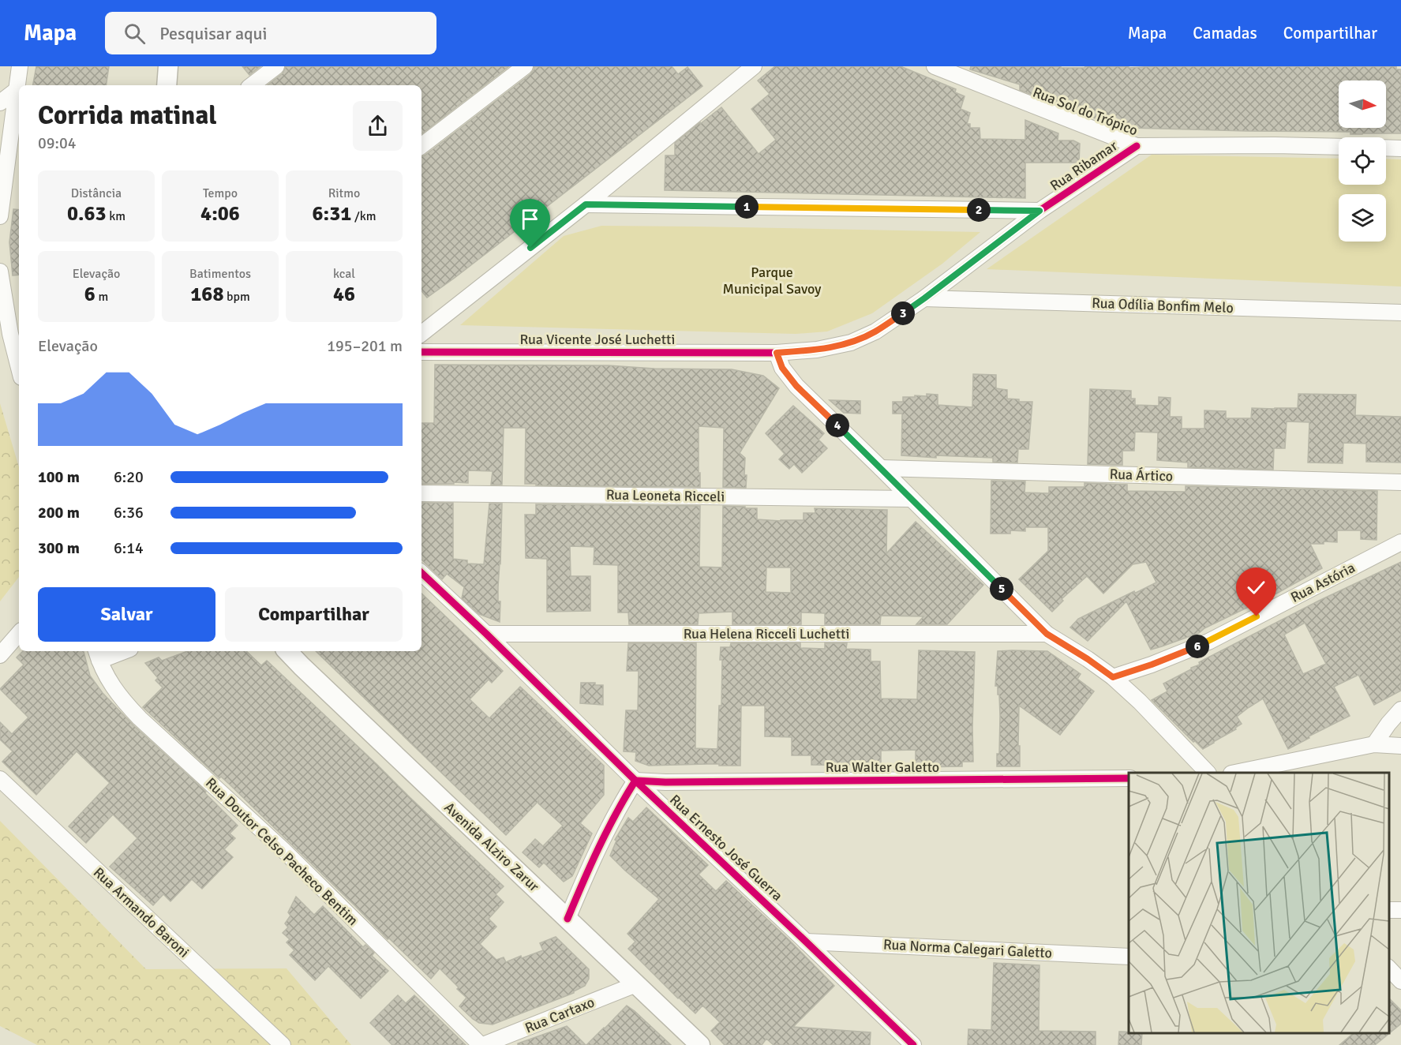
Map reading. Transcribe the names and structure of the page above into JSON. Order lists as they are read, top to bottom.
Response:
{
  "streets": {
    "street": [
      "Rua Sol do Trópico",
      "Rua Ribamar",
      "Rua Odília Bonfim Melo",
      "Rua Vicente José Luchetti",
      "Rua Ártico",
      "Rua Leoneta Ricceli",
      "Rua Astória",
      "Rua Helena Ricceli Luchetti",
      "Rua Walter Galetto",
      "Avenida Alziro Zarur",
      "Rua Ernesto José Guerra",
      "Rua Doutor Celso Pacheco Bentim",
      "Rua Armando Baroni",
      "Rua Norma Calegari Galetto",
      "Rua Cartaxo"
    ]
  },
  "crossings": [
    ["Rua Sol do Trópico", "Rua Ribamar"],
    ["Rua Ribamar", "Rua Odília Bonfim Melo"],
    ["Rua Ribamar", "Rua Vicente José Luchetti"],
    ["Rua Helena Ricceli Luchetti", "Rua Ernesto José Guerra"],
    ["Rua Walter Galetto", "Rua Ernesto José Guerra"],
    ["Avenida Alziro Zarur", "Rua Cartaxo"],
    ["Rua Ernesto José Guerra", "Rua Norma Calegari Galetto"],
    ["Rua Doutor Celso Pacheco Bentim", "Rua Cartaxo"]
  ],
  "parks": ["Parque Municipal Savoy"],
  "north": "right",
  "page": {
    "header": "Mapa",
    "search": "Pesquisar aqui",
    "nav": ["Mapa", "Camadas", "Compartilhar"],
    "heading": ["Corrida matinal", "09:04"],
    "stats": [
      ["Distância", "0.63 km"],
      ["Tempo", "4:06"],
      ["Ritmo", "6:31 /km"],
      ["Elevação", "6 m"],
      ["Batimentos", "168 bpm"],
      ["kcal", "46"]
    ],
    "pins": [
      "1",
      "2",
      "3",
      "4",
      "5",
      "6"
    ],
    "chart": ["Elevação", "195–201 m"],
    "list": [
      {
        "name": "100 m",
        "note": "6:20"
      },
      {
        "name": "200 m",
        "note": "6:36"
      },
      {
        "name": "300 m",
        "note": "6:14"
      }
    ],
    "buttons": ["Salvar", "Compartilhar"]
  }
}
